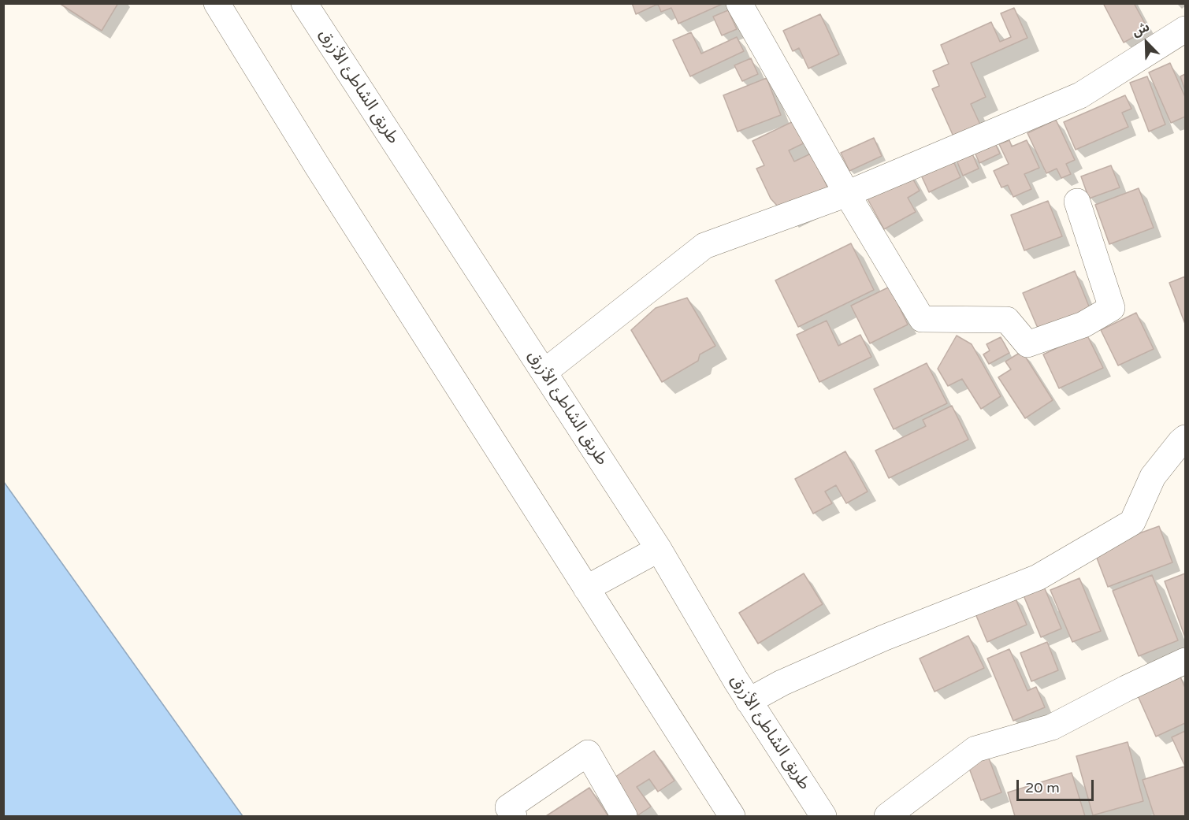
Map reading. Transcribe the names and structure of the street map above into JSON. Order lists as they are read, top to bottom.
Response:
{
  "streets": {
    "street": ["طريق الشاطئ الأزرق"]
  },
  "scale_bar": "20 m",
  "north": "top left"
}
